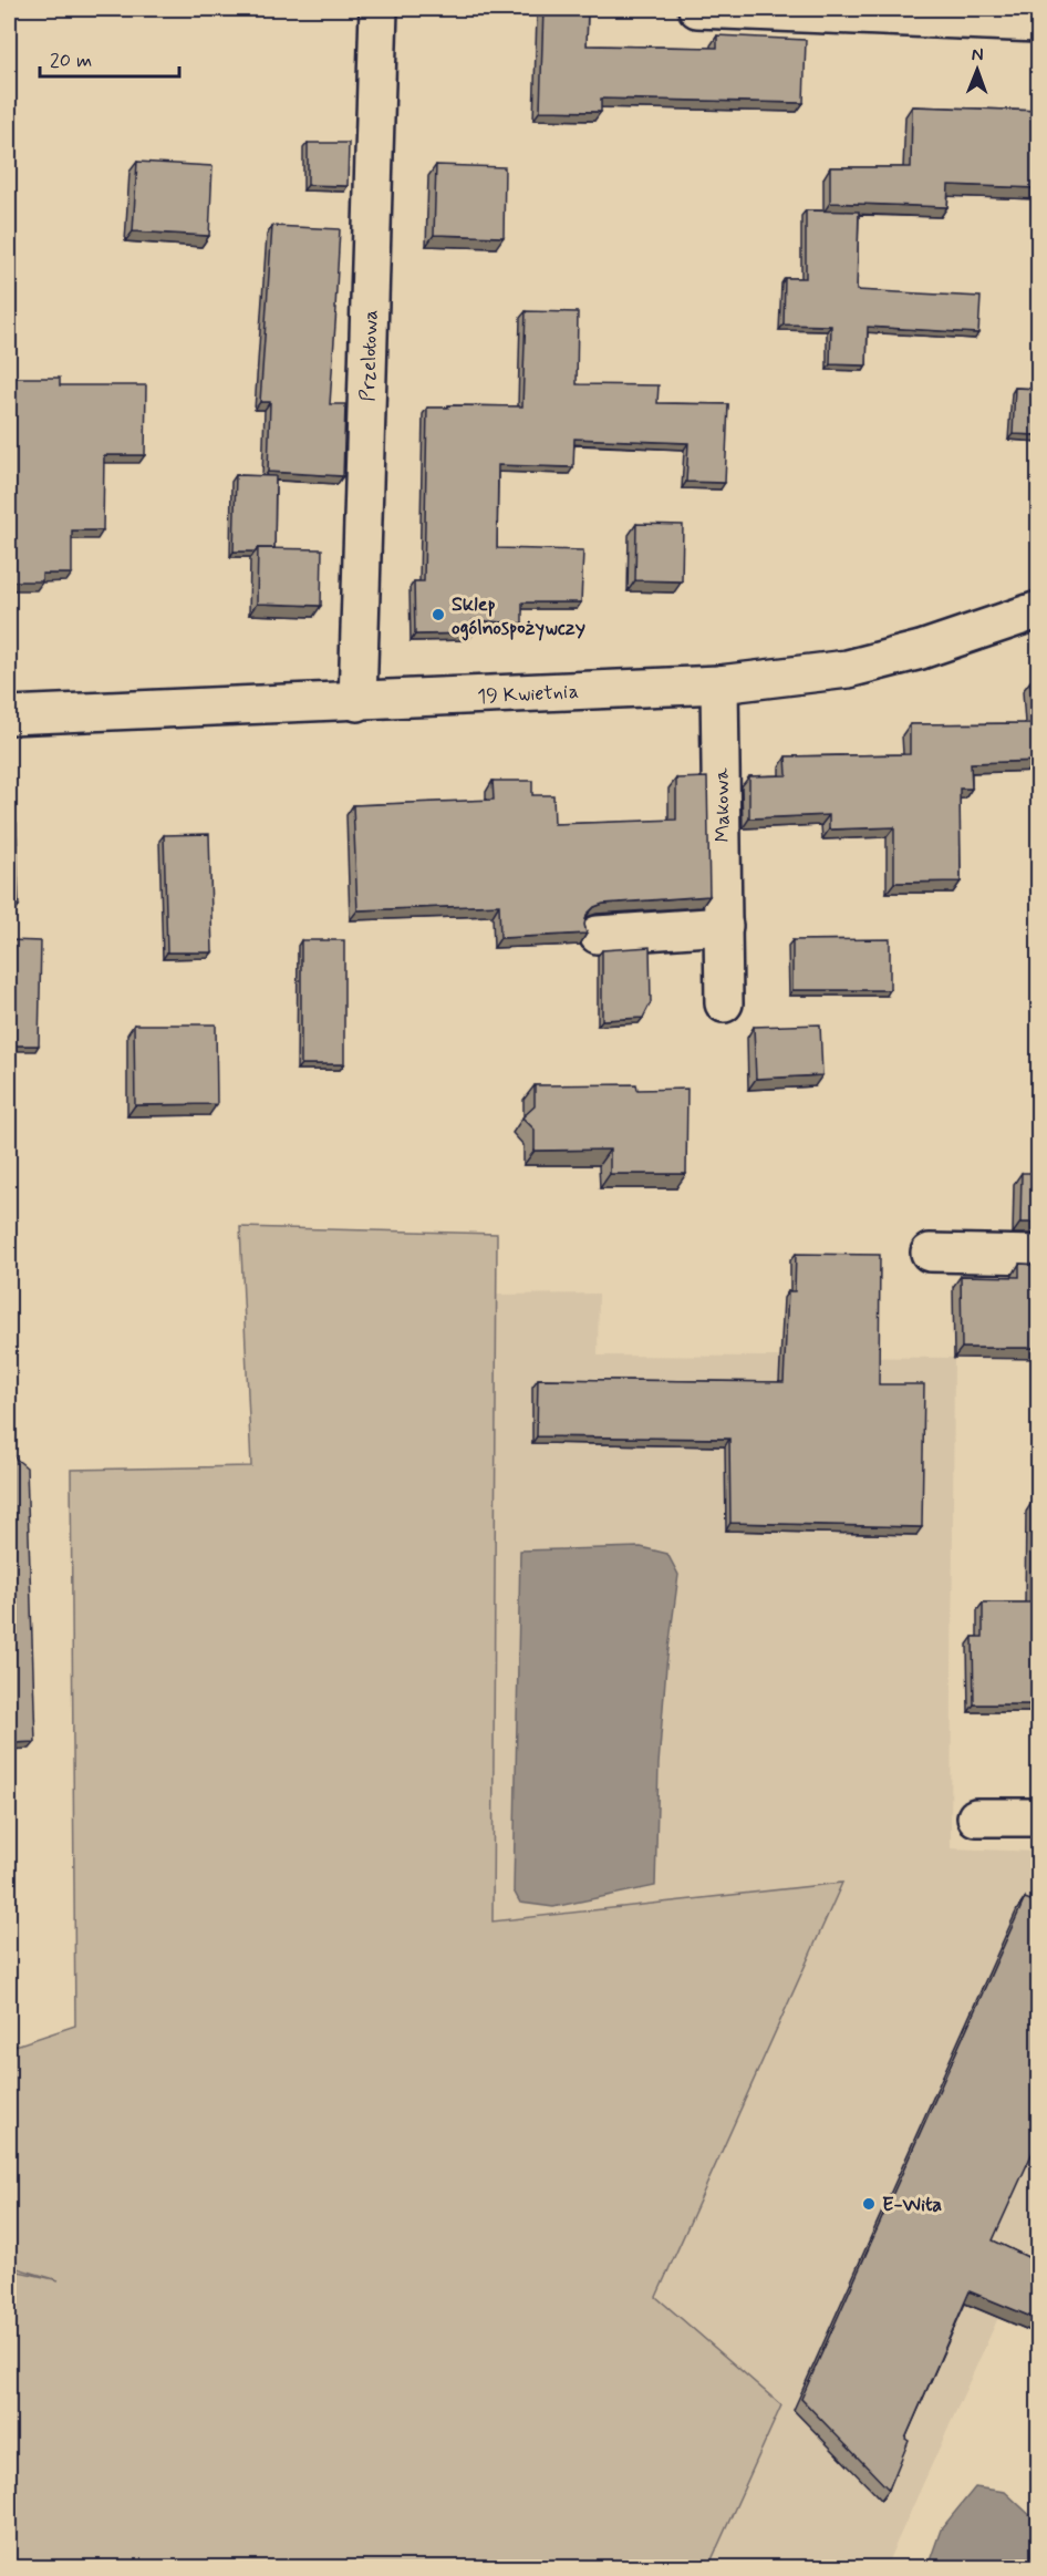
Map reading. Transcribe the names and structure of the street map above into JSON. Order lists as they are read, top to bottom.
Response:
{
  "streets": {
    "street": ["Przelotowa", "19 Kwietnia", "Makowa"]
  },
  "crossings": [
    ["Przelotowa", "19 Kwietnia"],
    ["19 Kwietnia", "Makowa"]
  ],
  "places": ["Sklep ogólnospożywczy", "E-Wita"],
  "scale_bar": "20 m",
  "north": "top"
}
